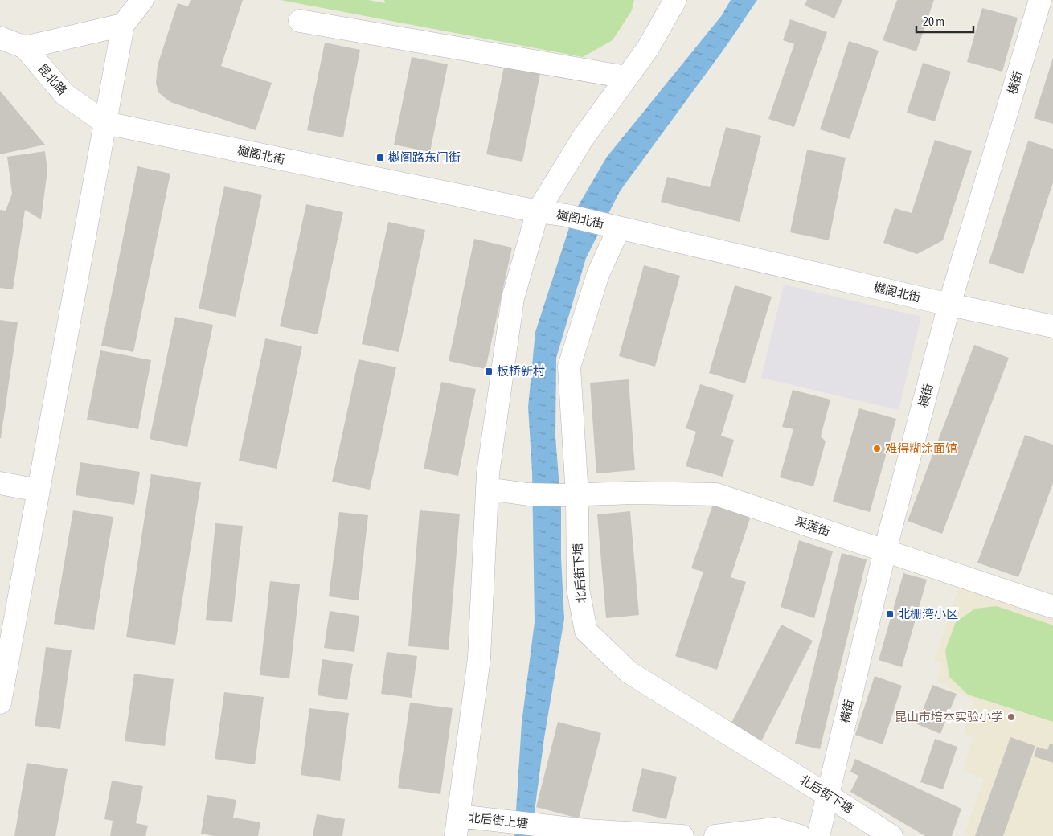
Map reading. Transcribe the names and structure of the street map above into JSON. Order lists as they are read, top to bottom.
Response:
{
  "streets": {
    "street": [
      "昆北路",
      "横街",
      "樾阁北街",
      "采莲街",
      "北后街下塘",
      "北后街上塘"
    ]
  },
  "crossings": [
    ["昆北路", "樾阁北街"],
    ["横街", "樾阁北街"],
    ["横街", "采莲街"],
    ["横街", "北后街下塘"],
    ["樾阁北街", "北后街下塘"],
    ["采莲街", "北后街下塘"]
  ],
  "places": {
    "transit": ["樾阁路东门街", "板桥新村", "北栅湾小区"],
    "other": ["难得糊涂面馆", "昆山市培本实验小学"]
  },
  "scale_bar": "20 m"
}
